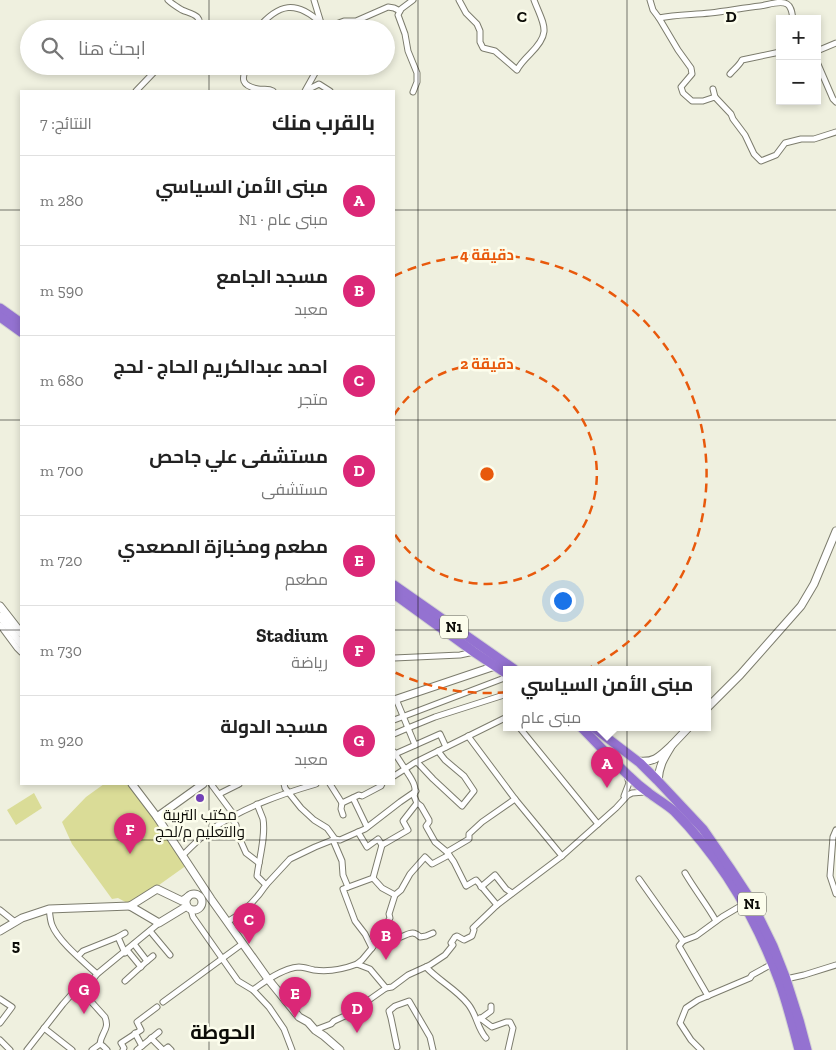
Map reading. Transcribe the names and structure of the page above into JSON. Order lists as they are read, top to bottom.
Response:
{
  "streets": {
    "highway": ["N1"]
  },
  "districts": ["الحوطة"],
  "places": ["مكتب التربية والتعليم م/لحج"],
  "page": {
    "map_buttons": ["+", "−"],
    "search": "ابحث هنا",
    "heading": ["بالقرب منك", "النتائج: 7"],
    "list": [
      {
        "mark": "A",
        "name": "مبنى الأمن السياسي",
        "note": "مبنى عام · N1",
        "value": "280 m"
      },
      {
        "mark": "B",
        "name": "مسجد الجامع",
        "note": "معبد",
        "value": "590 m"
      },
      {
        "mark": "C",
        "name": "احمد عبدالكريم الحاج - لحج",
        "note": "متجر",
        "value": "680 m"
      },
      {
        "mark": "D",
        "name": "مستشفى علي جاحص",
        "note": "مستشفى",
        "value": "700 m"
      },
      {
        "mark": "E",
        "name": "مطعم ومخبازة المصعدي",
        "note": "مطعم",
        "value": "720 m"
      },
      {
        "mark": "F",
        "name": "Stadium",
        "note": "رياضة",
        "value": "730 m"
      },
      {
        "mark": "G",
        "name": "مسجد الدولة",
        "note": "معبد",
        "value": "920 m"
      }
    ],
    "popup": ["مبنى الأمن السياسي", "مبنى عام"],
    "pins": [
      "A",
      "F",
      "C",
      "B",
      "G",
      "E",
      "D"
    ]
  },
  "grid": {
    "columns": ["C", "D"],
    "rows": ["5"]
  },
  "rings": ["4 دقيقة", "2 دقيقة"]
}
